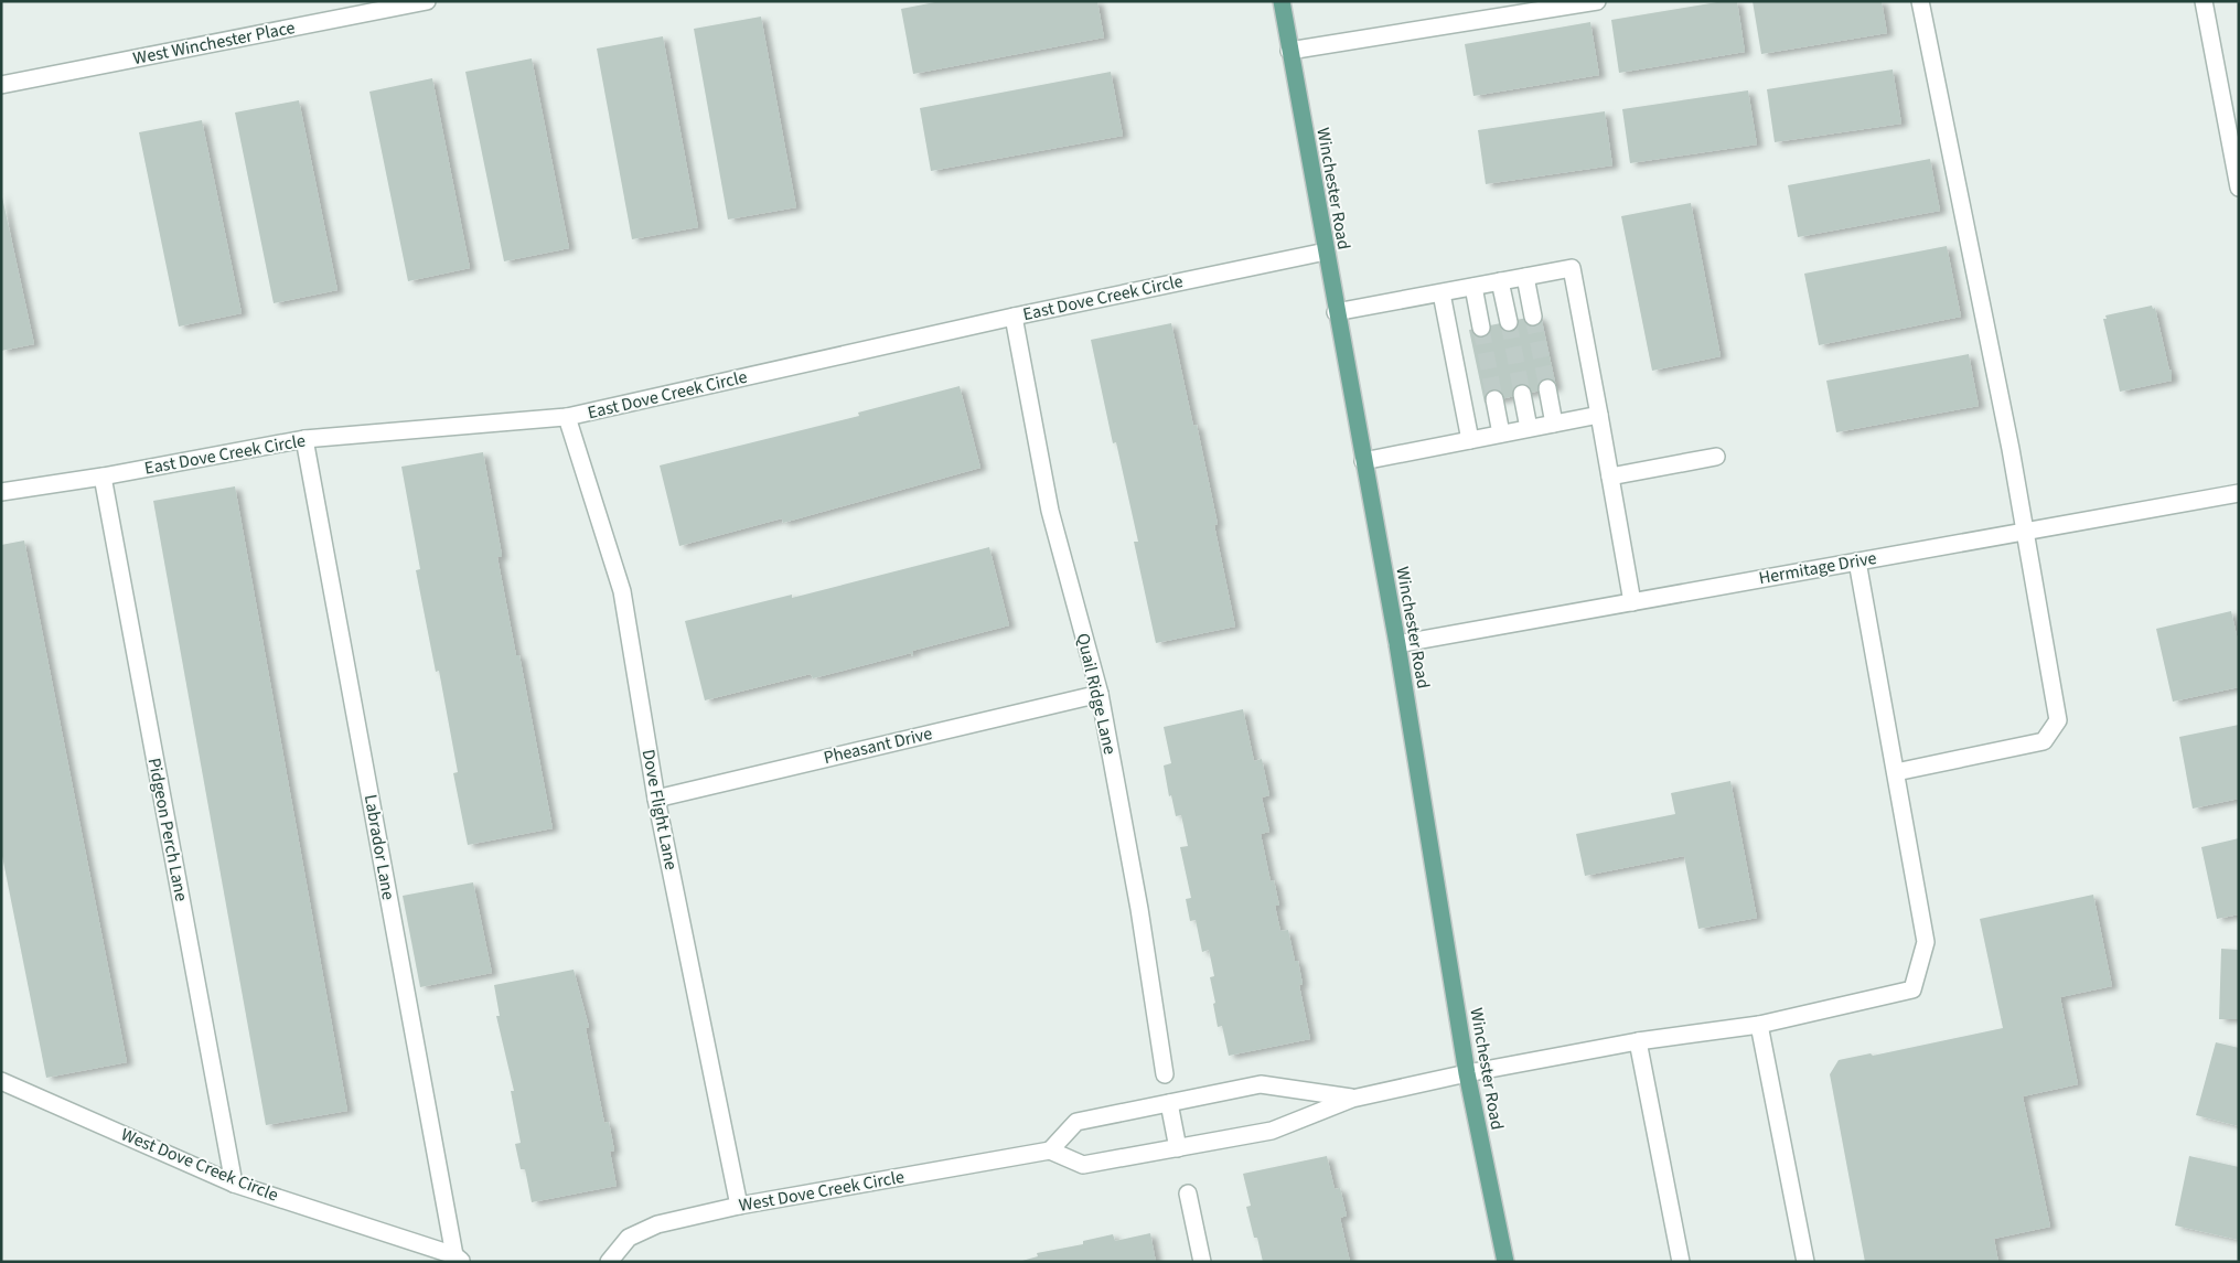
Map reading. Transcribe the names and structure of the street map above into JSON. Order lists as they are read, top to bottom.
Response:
{
  "streets": {
    "main road": ["Winchester Road"],
    "street": [
      "West Winchester Place",
      "East Dove Creek Circle",
      "Hermitage Drive",
      "Quail Ridge Lane",
      "Pheasant Drive",
      "Dove Flight Lane",
      "Pidgeon Perch Lane",
      "Labrador Lane",
      "West Dove Creek Circle"
    ]
  },
  "crossings": [
    ["Winchester Road", "East Dove Creek Circle"],
    ["Winchester Road", "Hermitage Drive"],
    ["East Dove Creek Circle", "Quail Ridge Lane"],
    ["East Dove Creek Circle", "Dove Flight Lane"],
    ["East Dove Creek Circle", "Pidgeon Perch Lane"],
    ["East Dove Creek Circle", "Labrador Lane"],
    ["Quail Ridge Lane", "Pheasant Drive"],
    ["Pheasant Drive", "Dove Flight Lane"],
    ["Dove Flight Lane", "West Dove Creek Circle"],
    ["Pidgeon Perch Lane", "West Dove Creek Circle"],
    ["Labrador Lane", "West Dove Creek Circle"]
  ]
}
